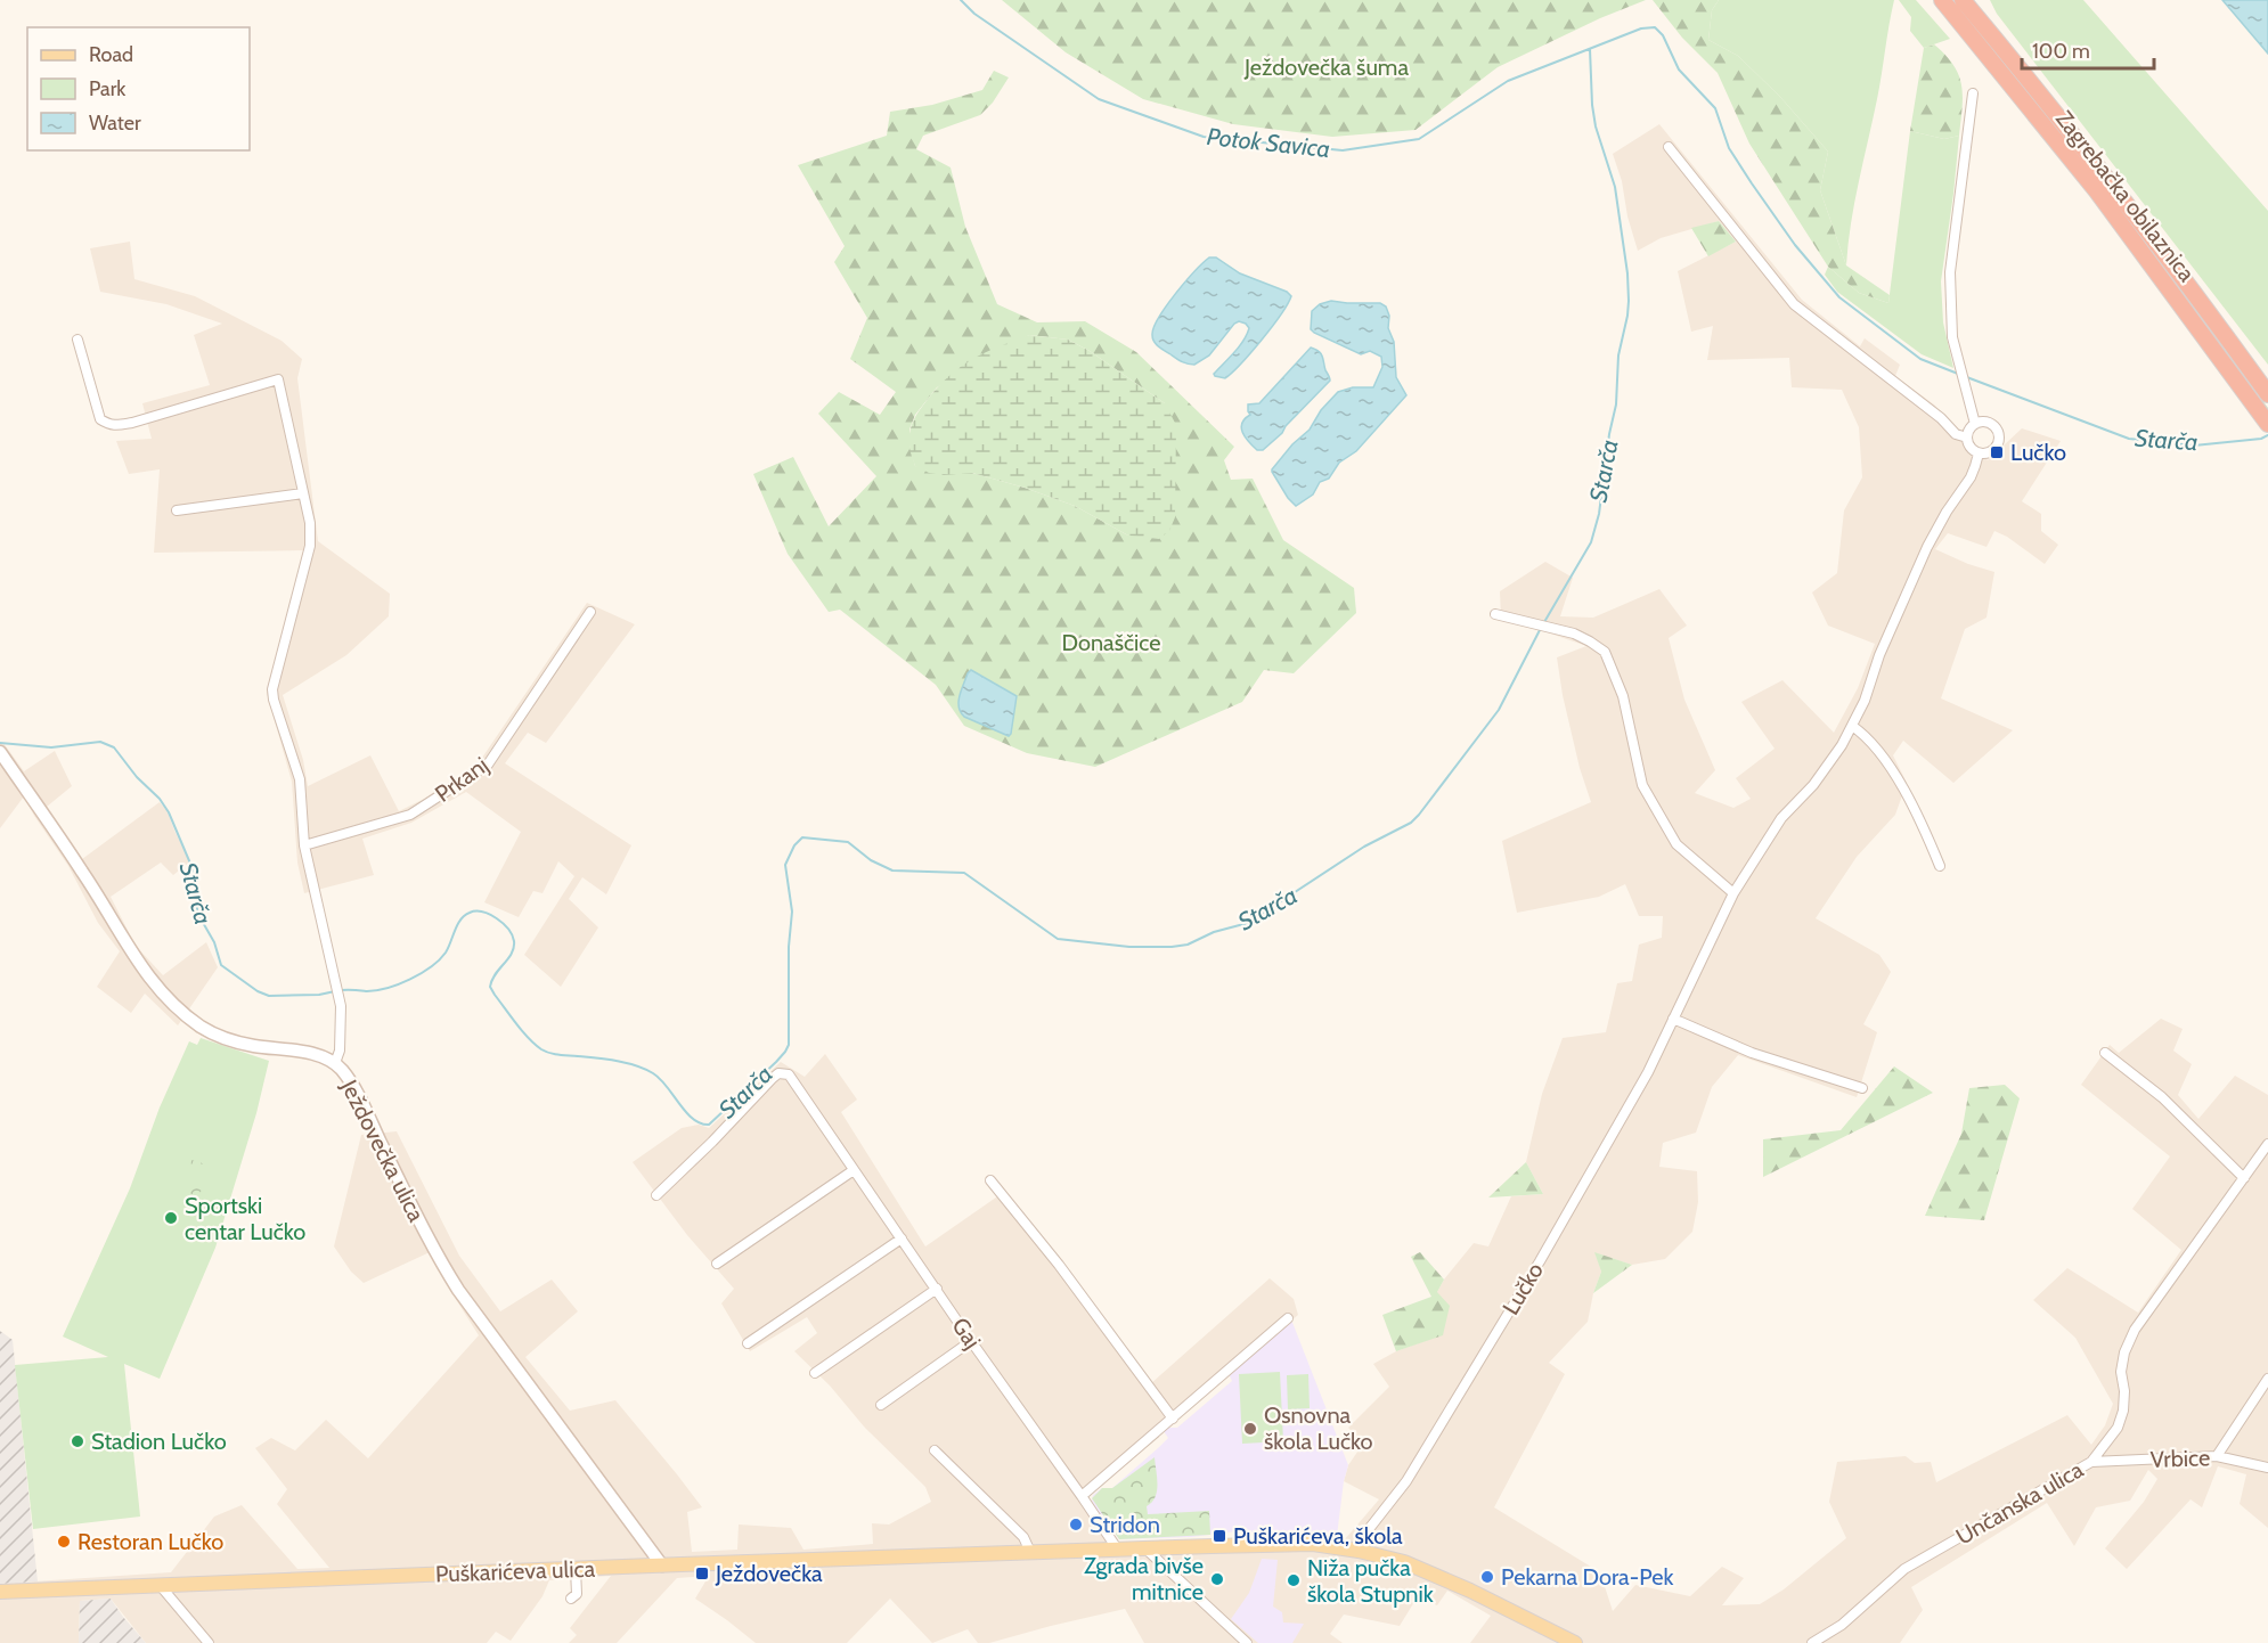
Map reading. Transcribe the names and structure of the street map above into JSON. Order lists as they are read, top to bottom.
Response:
{
  "streets": {
    "highway": ["Zagrebačka obilaznica"],
    "main road": ["Ježdovečka ulica", "Puškarićeva ulica"],
    "street": [
      "Prkanj",
      "Lučko",
      "Gaj",
      "Vrbice",
      "Unčanska ulica"
    ]
  },
  "crossings": [
    ["Ježdovečka ulica", "Puškarićeva ulica"],
    ["Lučko", "Puškarićeva ulica"],
    ["Gaj", "Puškarićeva ulica"],
    ["Vrbice", "Unčanska ulica"]
  ],
  "water": ["Potok Savica", "Starča"],
  "parks": ["Ježdovečka šuma", "Donaščice"],
  "places": {
    "transit": ["Lučko", "Puškarićeva, škola", "Ježdovečka"],
    "other": [
      "Sportski centar Lučko",
      "Osnovna škola Lučko",
      "Stadion Lučko",
      "Stridon",
      "Restoran Lučko",
      "Pekarna Dora-Pek",
      "Zgrada bivše mitnice",
      "Niža pučka škola Stupnik"
    ]
  },
  "legend": ["Road", "Park", "Water"],
  "scale_bar": "100 m"
}
